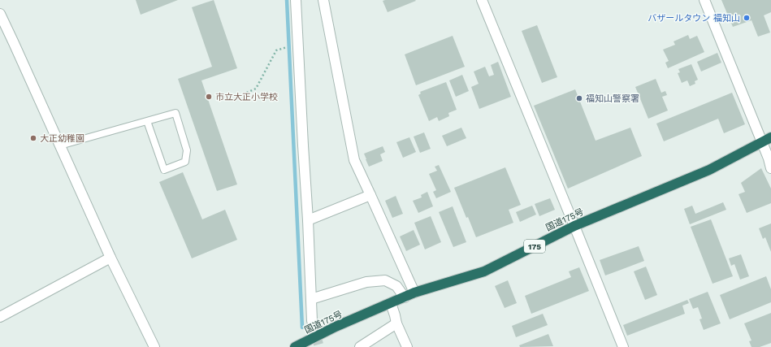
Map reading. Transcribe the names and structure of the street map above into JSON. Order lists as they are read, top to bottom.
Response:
{
  "streets": {
    "highway": ["国道175号", "175"]
  },
  "places": [
    "バザールタウン 福知山",
    "市立大正小学校",
    "福知山警察署",
    "大正幼稚園"
  ]
}
